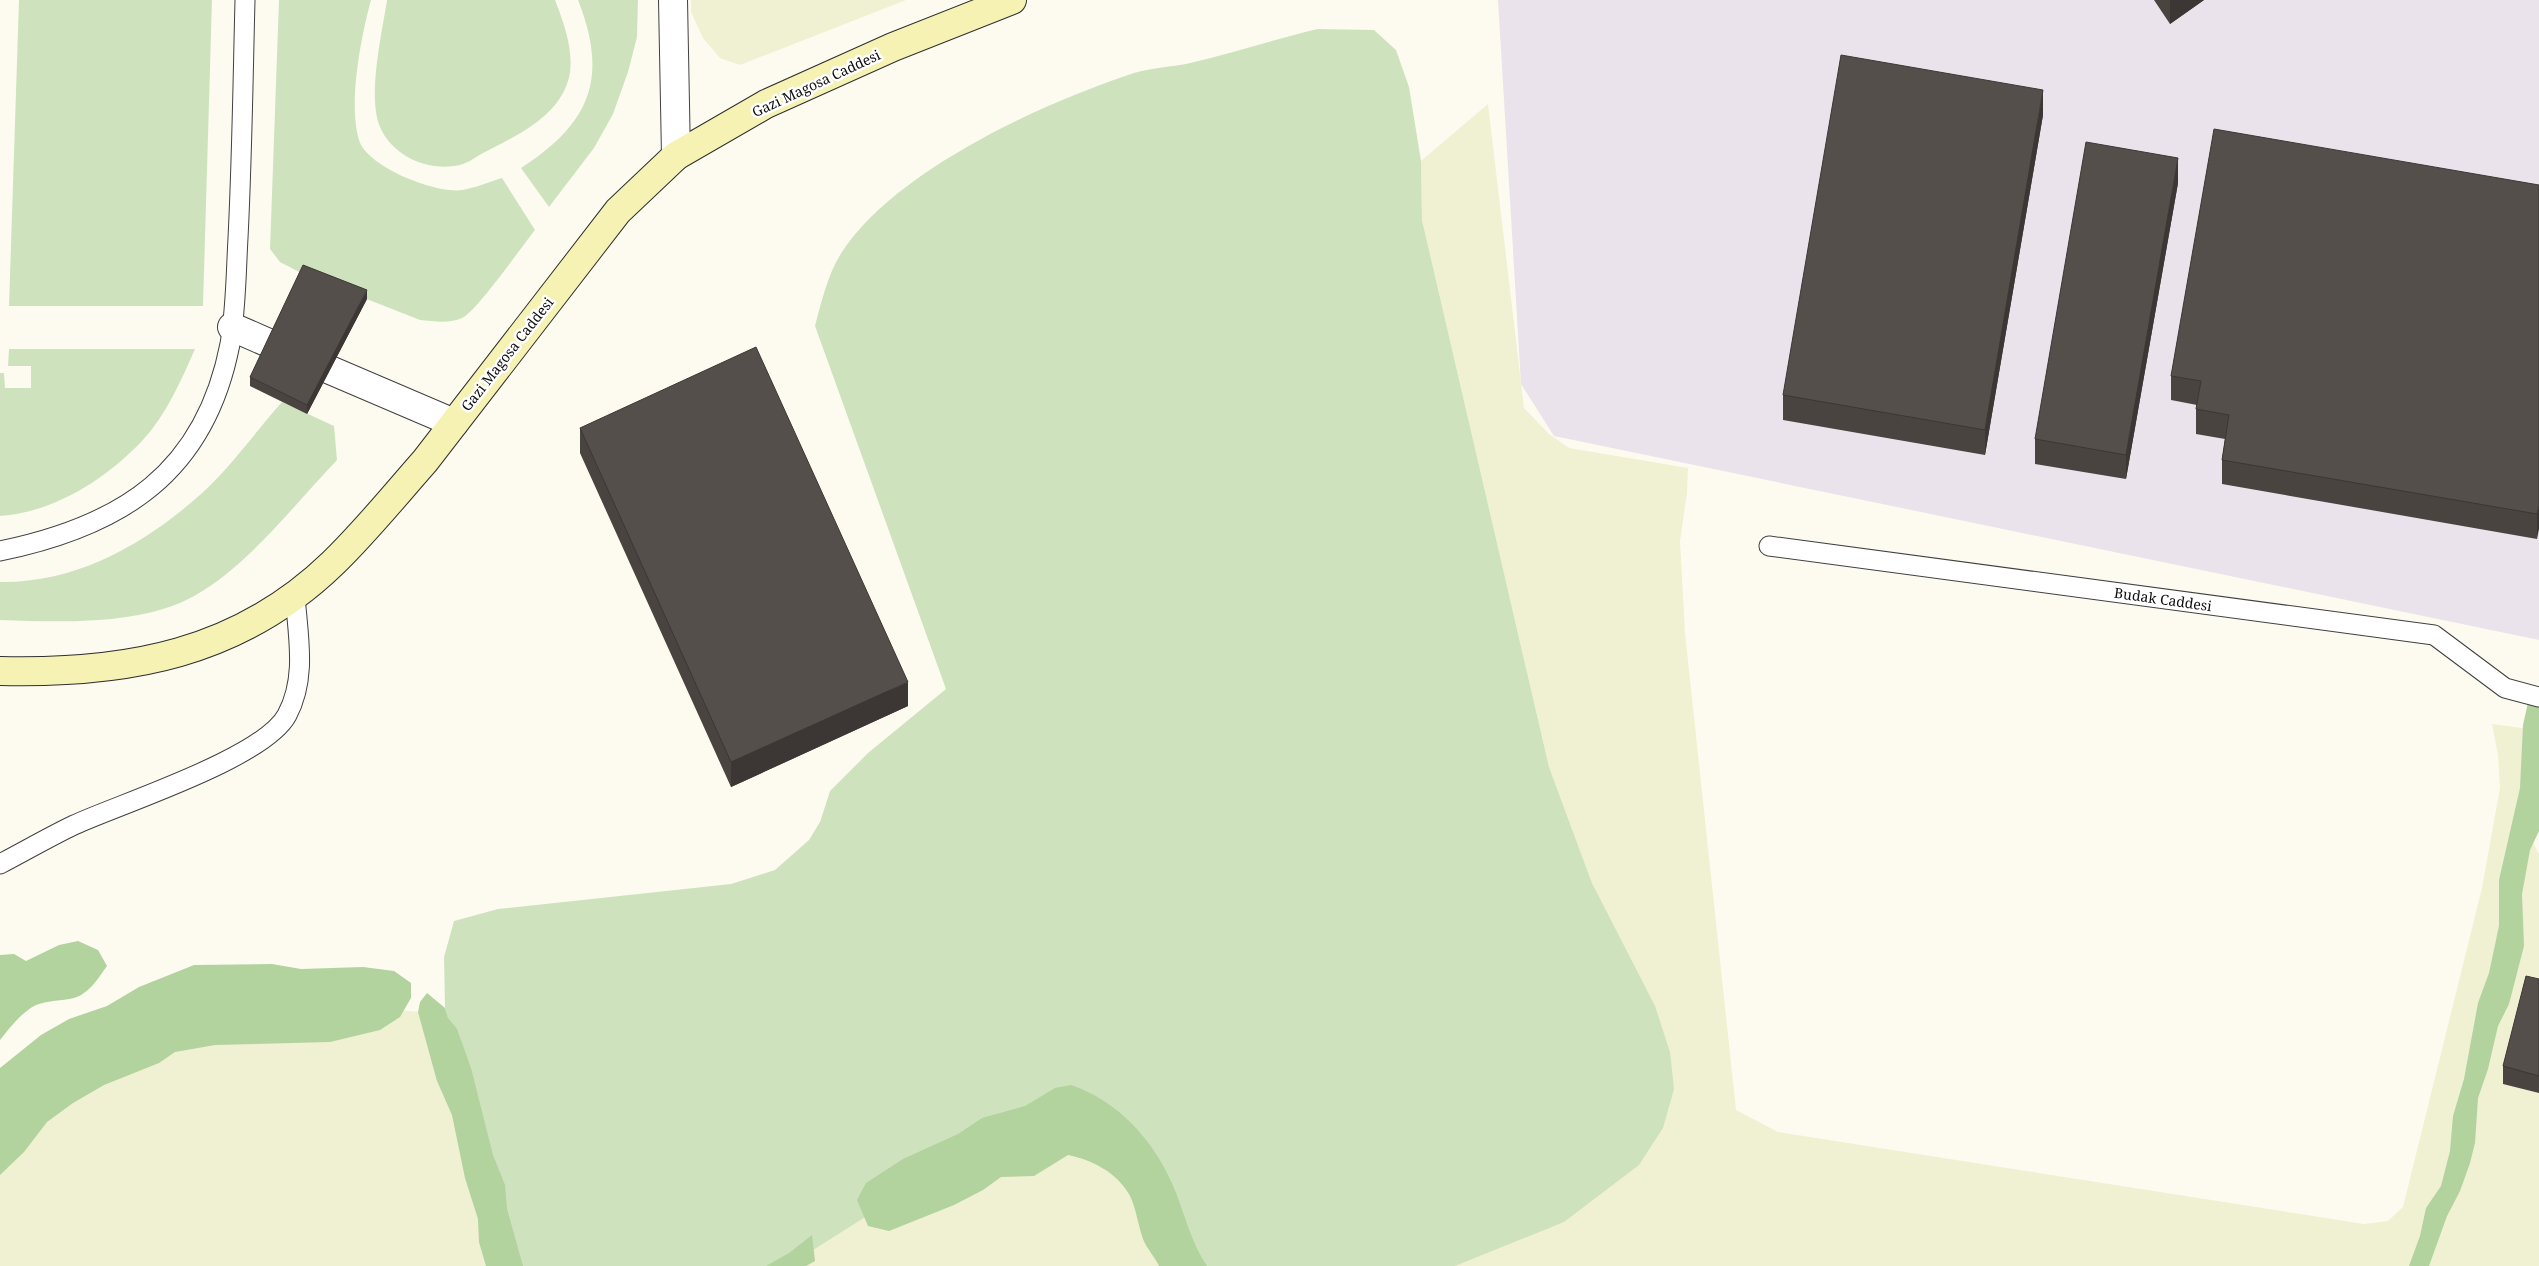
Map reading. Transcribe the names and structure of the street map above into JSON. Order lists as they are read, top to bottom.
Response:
{
  "streets": {
    "street": ["Gazi Magosa Caddesi"],
    "lane": ["Budak Caddesi"]
  }
}
